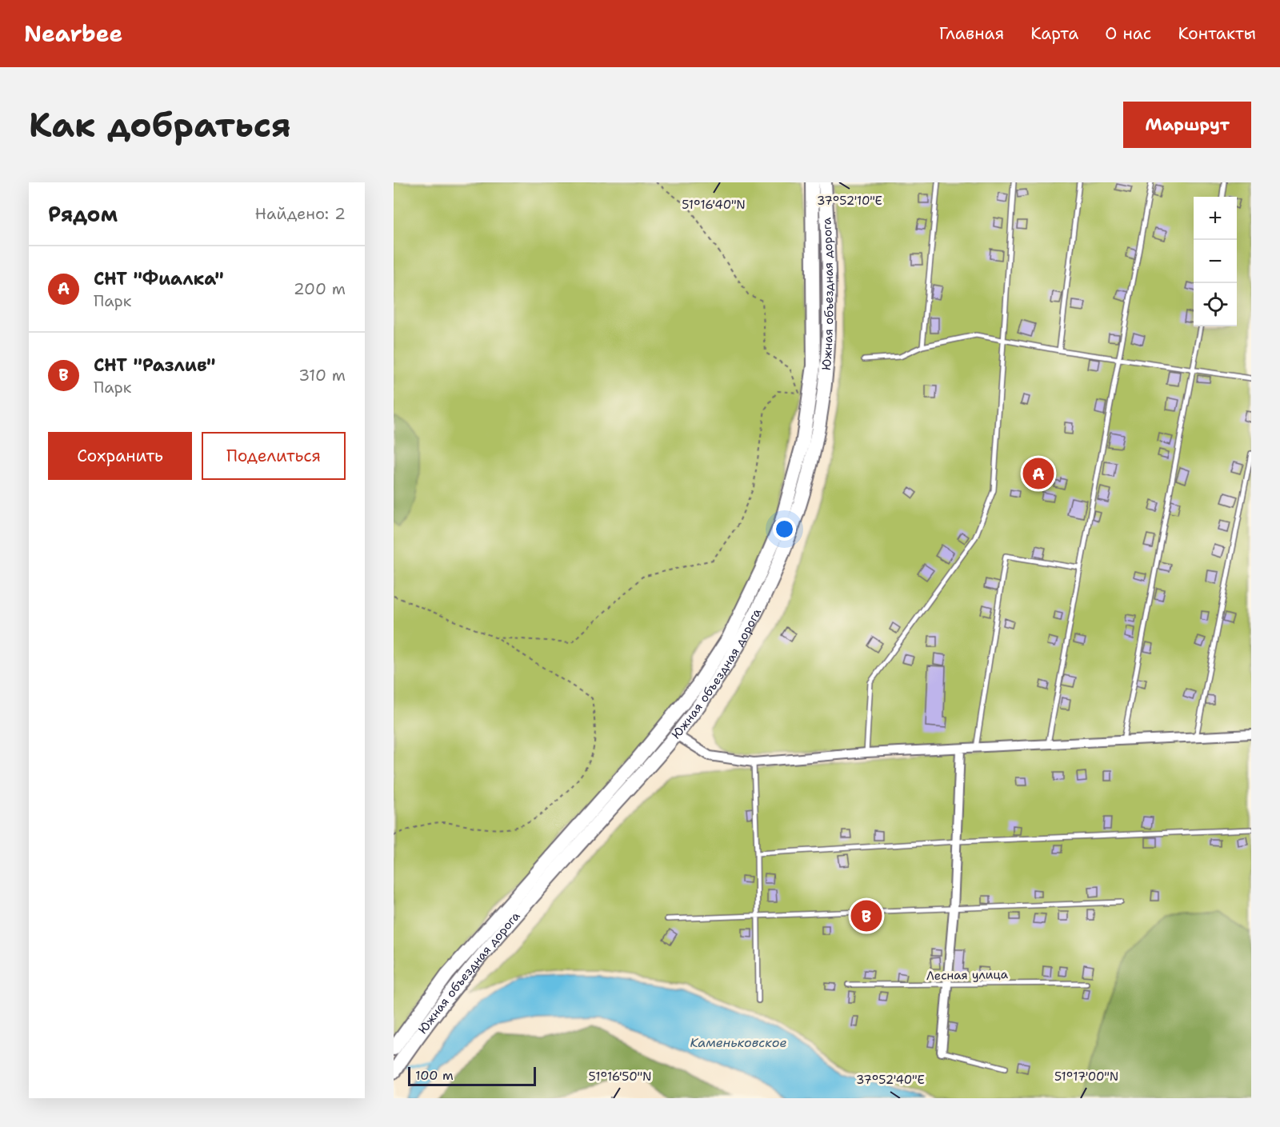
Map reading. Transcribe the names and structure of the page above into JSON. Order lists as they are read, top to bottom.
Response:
{
  "streets": {
    "main road": ["Южная объездная дорога"],
    "lane": ["Лесная улица"]
  },
  "water": ["Каменьковское"],
  "scale_bar": "100 m",
  "page": {
    "header": "Nearbee",
    "nav": [
      "Главная",
      "Карта",
      "О нас",
      "Контакты"
    ],
    "buttons": [
      "Маршрут",
      ["Сохранить", "Поделиться"]
    ],
    "title": "Как добраться",
    "heading": ["Рядом", "Найдено: 2"],
    "map_buttons": ["+", "−"],
    "list": [
      {
        "mark": "A",
        "name": "СНТ \"Фиалка\"",
        "note": "Парк",
        "value": "200 m"
      },
      {
        "mark": "B",
        "name": "СНТ \"Разлив\"",
        "note": "Парк",
        "value": "310 m"
      }
    ],
    "pins": ["A", "B"],
    "scale": "100 m"
  },
  "coordinates": [
    "37°52'10\"E",
    "51°16'40\"N",
    "51°16'50\"N",
    "51°17'00\"N",
    "37°52'40\"E"
  ]
}
